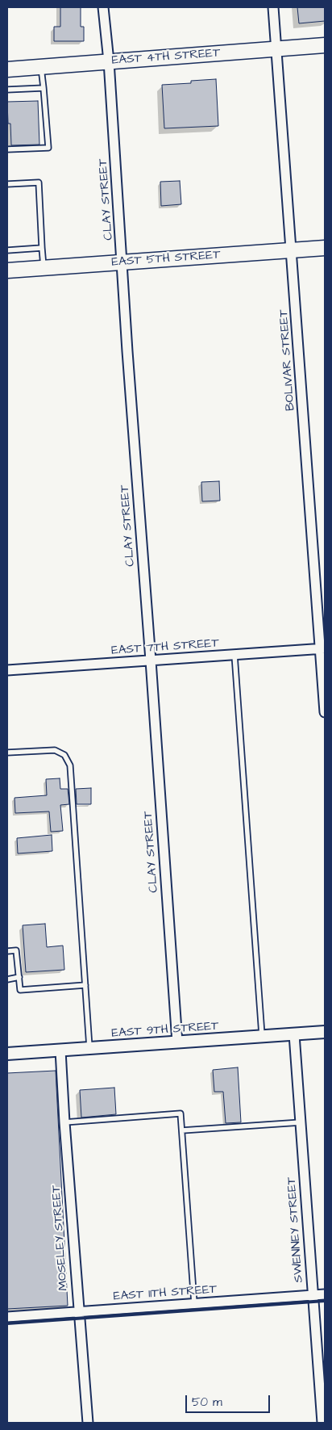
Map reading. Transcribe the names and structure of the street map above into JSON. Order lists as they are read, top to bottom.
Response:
{
  "streets": {
    "main road": ["EAST 4TH STREET", "EAST 5TH STREET"],
    "street": [
      "CLAY STREET",
      "BOLIVAR STREET",
      "EAST 7TH STREET",
      "EAST 9TH STREET",
      "SWENNEY STREET",
      "MOSELEY STREET",
      "EAST 11TH STREET"
    ]
  },
  "crossings": [
    ["EAST 4TH STREET", "CLAY STREET"],
    ["EAST 4TH STREET", "BOLIVAR STREET"],
    ["CLAY STREET", "EAST 5TH STREET"],
    ["CLAY STREET", "EAST 7TH STREET"],
    ["CLAY STREET", "EAST 9TH STREET"],
    ["EAST 5TH STREET", "BOLIVAR STREET"],
    ["BOLIVAR STREET", "EAST 7TH STREET"],
    ["EAST 9TH STREET", "SWENNEY STREET"],
    ["EAST 9TH STREET", "MOSELEY STREET"],
    ["SWENNEY STREET", "EAST 11TH STREET"],
    ["MOSELEY STREET", "EAST 11TH STREET"]
  ],
  "scale_bar": "50 m"
}
